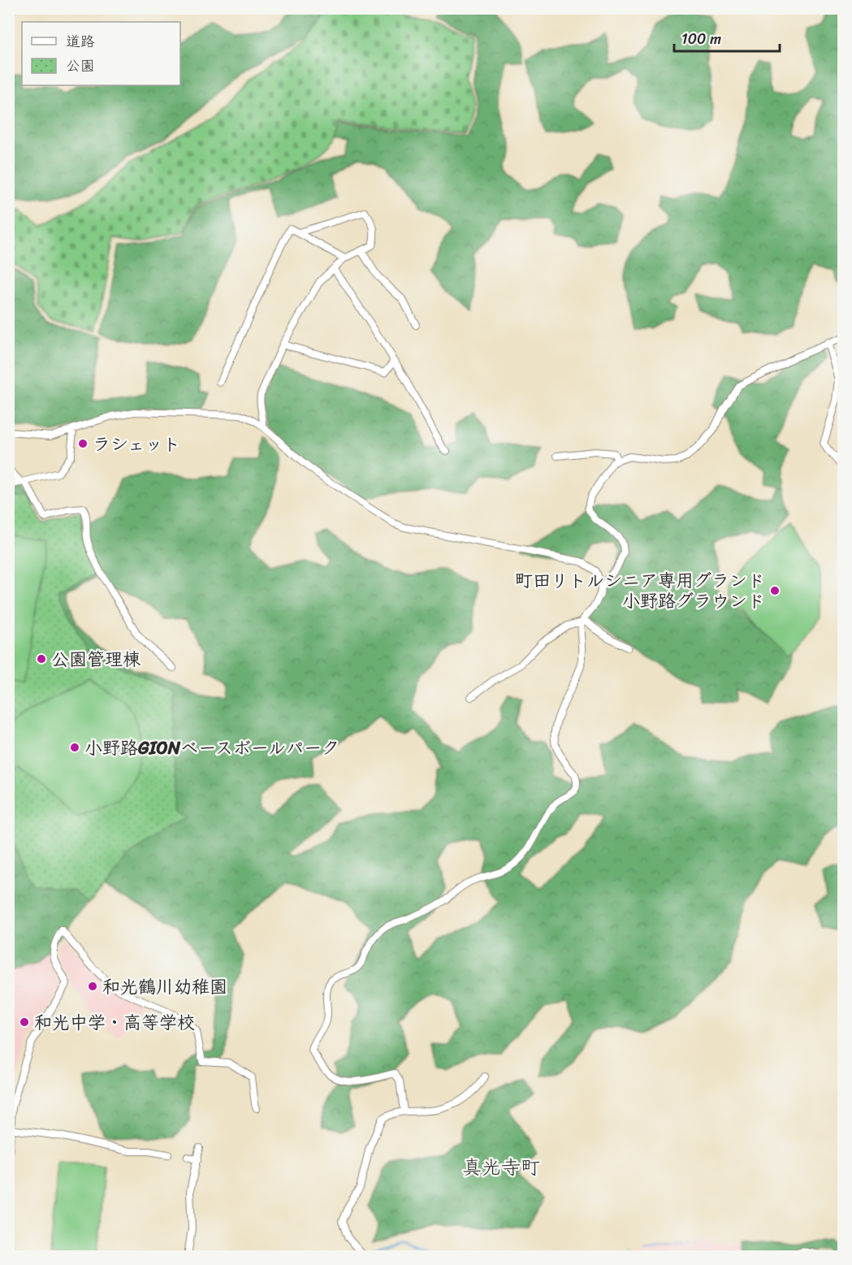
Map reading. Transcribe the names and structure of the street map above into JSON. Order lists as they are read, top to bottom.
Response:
{
  "districts": ["真光寺町"],
  "places": [
    "ラシェット",
    "町田リトルシニア専用グランド 小野路グラウンド",
    "公園管理棟",
    "小野路GIONベースボールパーク",
    "和光鶴川幼稚園",
    "和光中学・高等学校"
  ],
  "legend": ["道路", "公園"],
  "scale_bar": "100 m"
}
